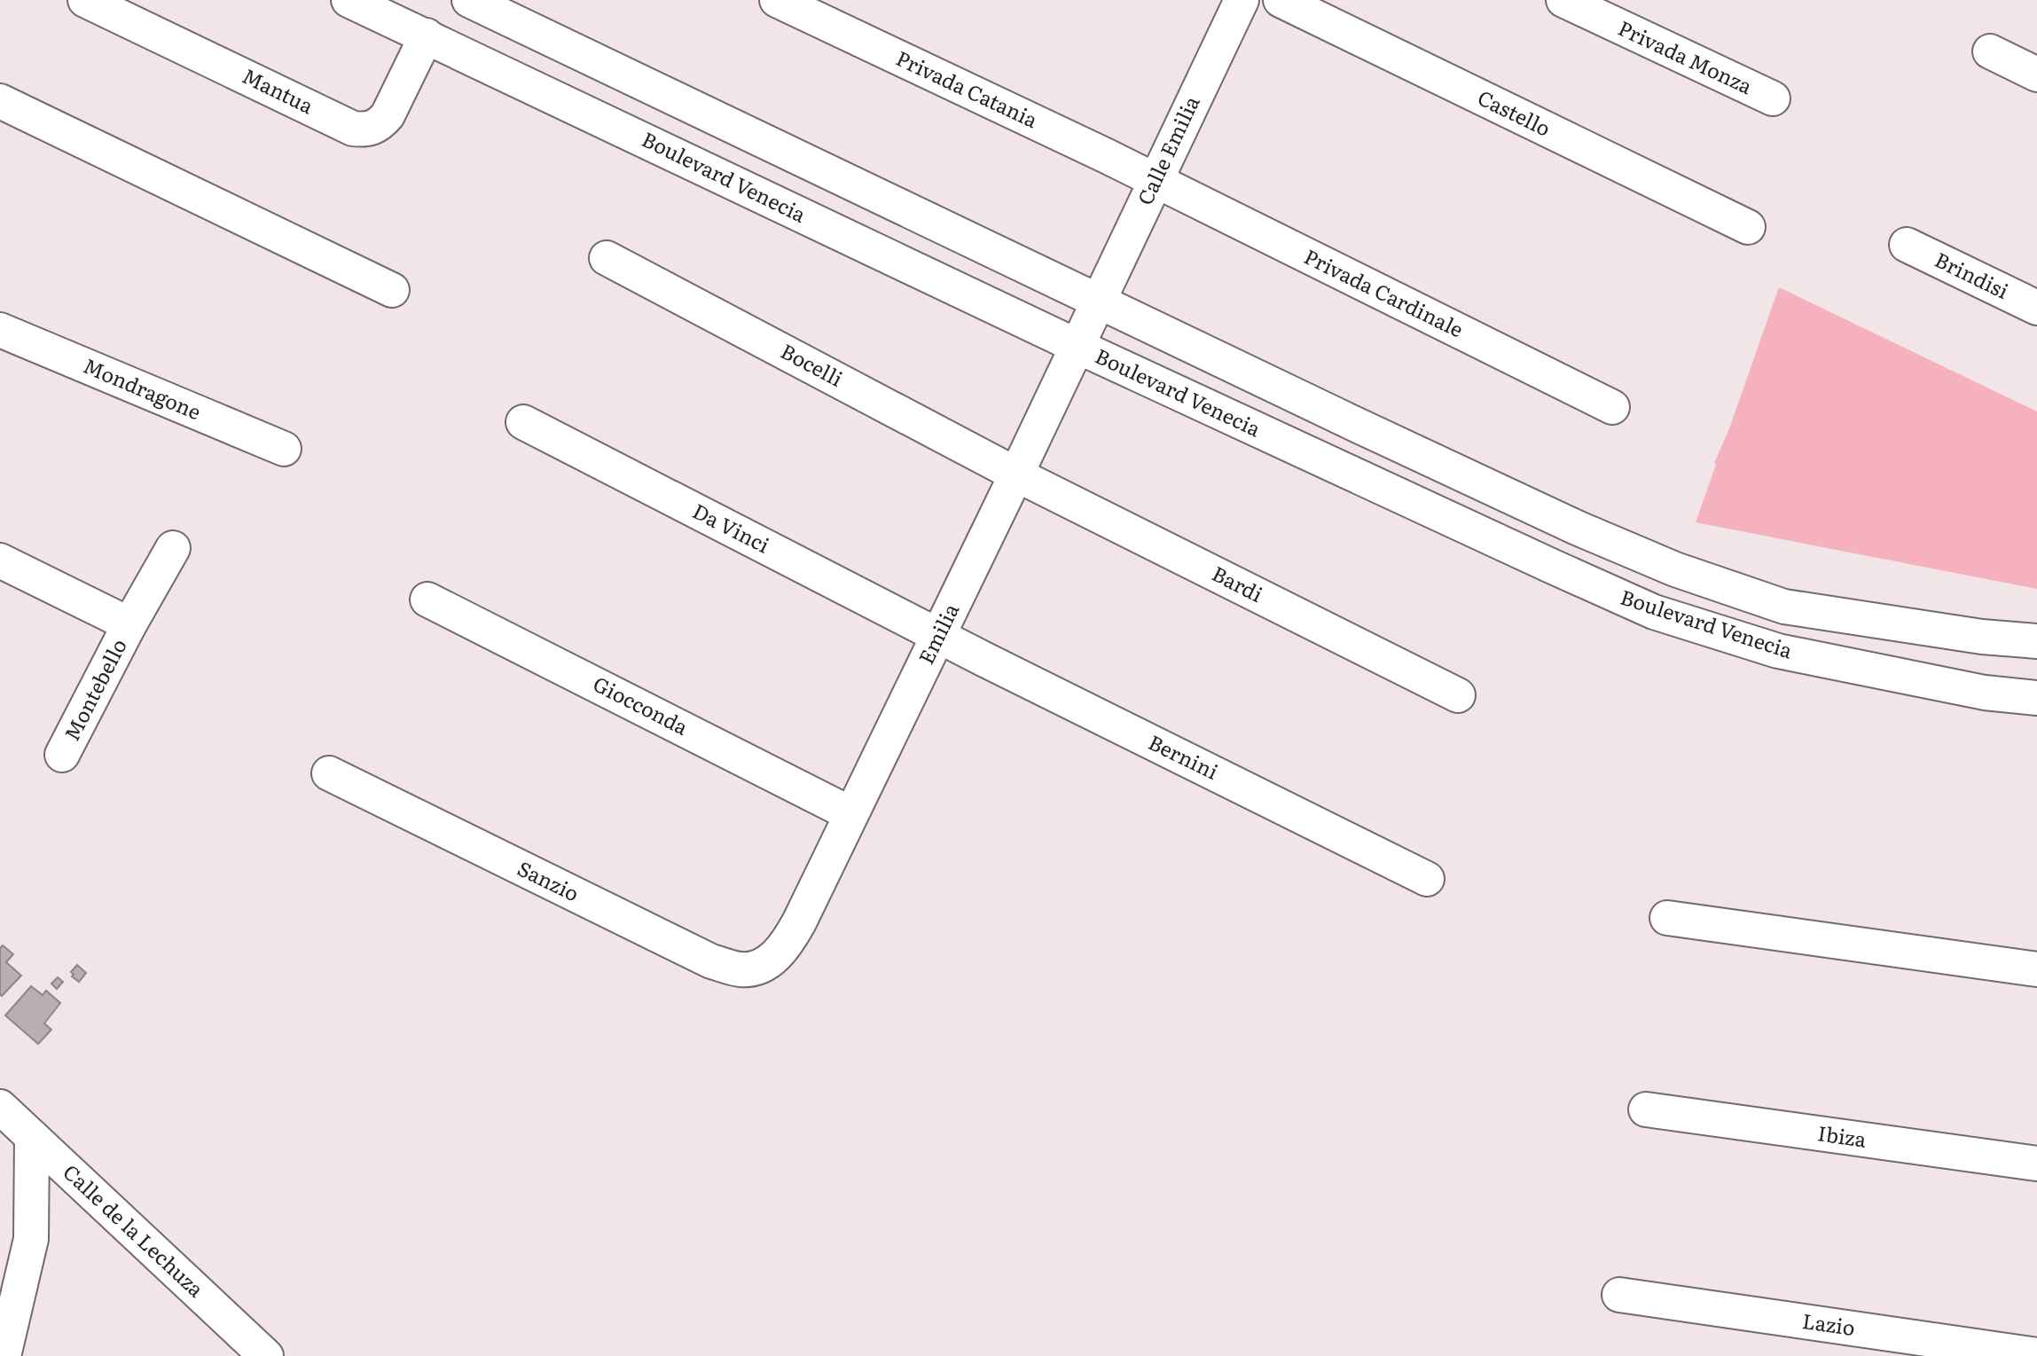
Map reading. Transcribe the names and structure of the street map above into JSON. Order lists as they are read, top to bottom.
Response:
{
  "streets": {
    "street": [
      "Privada Monza",
      "Privada Catania",
      "Mantua",
      "Castello",
      "Calle Emilia",
      "Boulevard Venecia",
      "Brindisi",
      "Privada Cardinale",
      "Bocelli",
      "Mondragone",
      "Da Vinci",
      "Bardi",
      "Emilia",
      "Montebello",
      "Giocconda",
      "Bernini",
      "Sanzio",
      "Ibiza",
      "Calle de la Lechuza",
      "Lazio"
    ]
  },
  "crossings": [
    ["Privada Catania", "Calle Emilia"],
    ["Privada Catania", "Privada Cardinale"],
    ["Mantua", "Boulevard Venecia"],
    ["Calle Emilia", "Boulevard Venecia"],
    ["Calle Emilia", "Privada Cardinale"],
    ["Calle Emilia", "Emilia"],
    ["Boulevard Venecia", "Emilia"],
    ["Bocelli", "Bardi"],
    ["Bocelli", "Emilia"],
    ["Da Vinci", "Emilia"],
    ["Da Vinci", "Bernini"],
    ["Bardi", "Emilia"],
    ["Emilia", "Giocconda"],
    ["Emilia", "Bernini"],
    ["Emilia", "Sanzio"]
  ]
}
